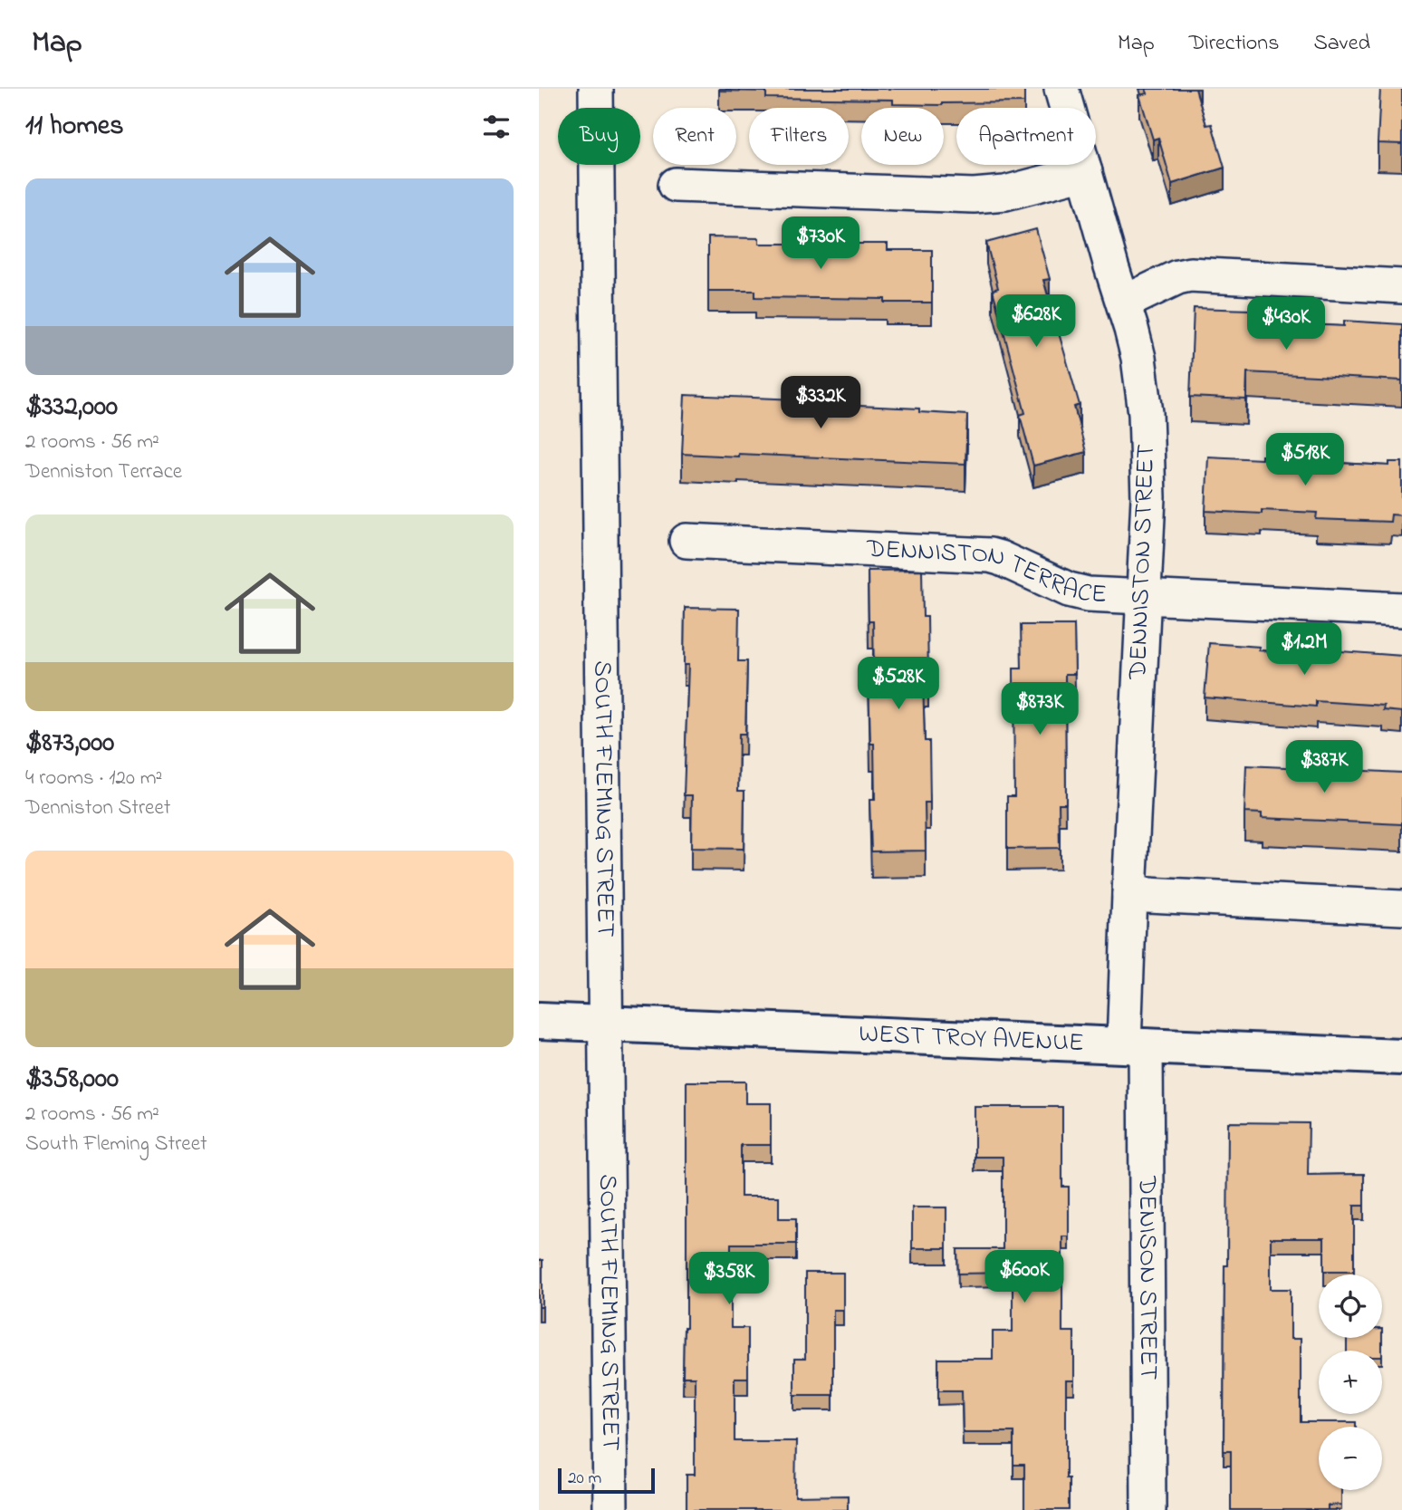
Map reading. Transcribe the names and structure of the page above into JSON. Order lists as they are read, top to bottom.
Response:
{
  "streets": {
    "street": [
      "DENNISTON STREET",
      "DENNISTON TERRACE",
      "SOUTH FLEMING STREET",
      "WEST TROY AVENUE",
      "DENISON STREET"
    ]
  },
  "crossings": [
    ["DENNISTON STREET", "DENNISTON TERRACE"],
    ["DENNISTON STREET", "WEST TROY AVENUE"],
    ["DENNISTON STREET", "DENISON STREET"],
    ["SOUTH FLEMING STREET", "WEST TROY AVENUE"],
    ["WEST TROY AVENUE", "DENISON STREET"]
  ],
  "scale_bar": "20 m",
  "page": {
    "header": "Map",
    "nav": ["Map", "Directions", "Saved"],
    "heading": "11 homes",
    "chip": [
      "Buy",
      "Rent",
      "Filters",
      "New",
      "Apartment"
    ],
    "list": [
      {
        "name": "$332,000",
        "note": "2 rooms · 56 m² · Denniston Terrace"
      },
      {
        "name": "$873,000",
        "note": "4 rooms · 120 m² · Denniston Street"
      },
      {
        "name": "$358,000",
        "note": "2 rooms · 56 m² · South Fleming Street"
      }
    ],
    "price": [
      "$730K",
      "$628K",
      "$430K",
      "$332K",
      "$518K",
      "$1.2M",
      "$528K",
      "$873K",
      "$387K",
      "$600K",
      "$358K"
    ],
    "map_buttons": ["+", "−"],
    "scale": "20 m"
  }
}
